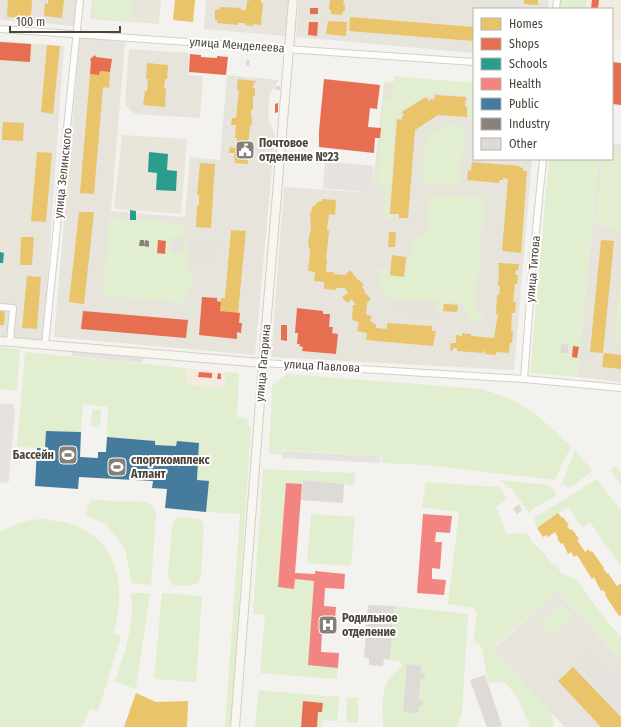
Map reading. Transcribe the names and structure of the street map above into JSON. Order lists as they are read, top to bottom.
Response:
{
  "streets": {
    "main road": ["улица Гагарина", "улица Павлова"],
    "street": ["улица Менделеева", "улица Зелинского", "улица Титова"]
  },
  "crossings": [
    ["улица Менделеева", "улица Зелинского"],
    ["улица Менделеева", "улица Гагарина"],
    ["улица Зелинского", "улица Павлова"],
    ["улица Титова", "улица Павлова"],
    ["улица Гагарина", "улица Павлова"]
  ],
  "places": {
    "public building": ["Почтовое отделение №23"],
    "sports": ["Бассейн", "спорткомплекс Атлант"],
    "hospital": ["Родильное отделение"]
  },
  "legend": [
    "Homes",
    "Shops",
    "Schools",
    "Health",
    "Public",
    "Industry",
    "Other"
  ],
  "scale_bar": "100 m"
}
